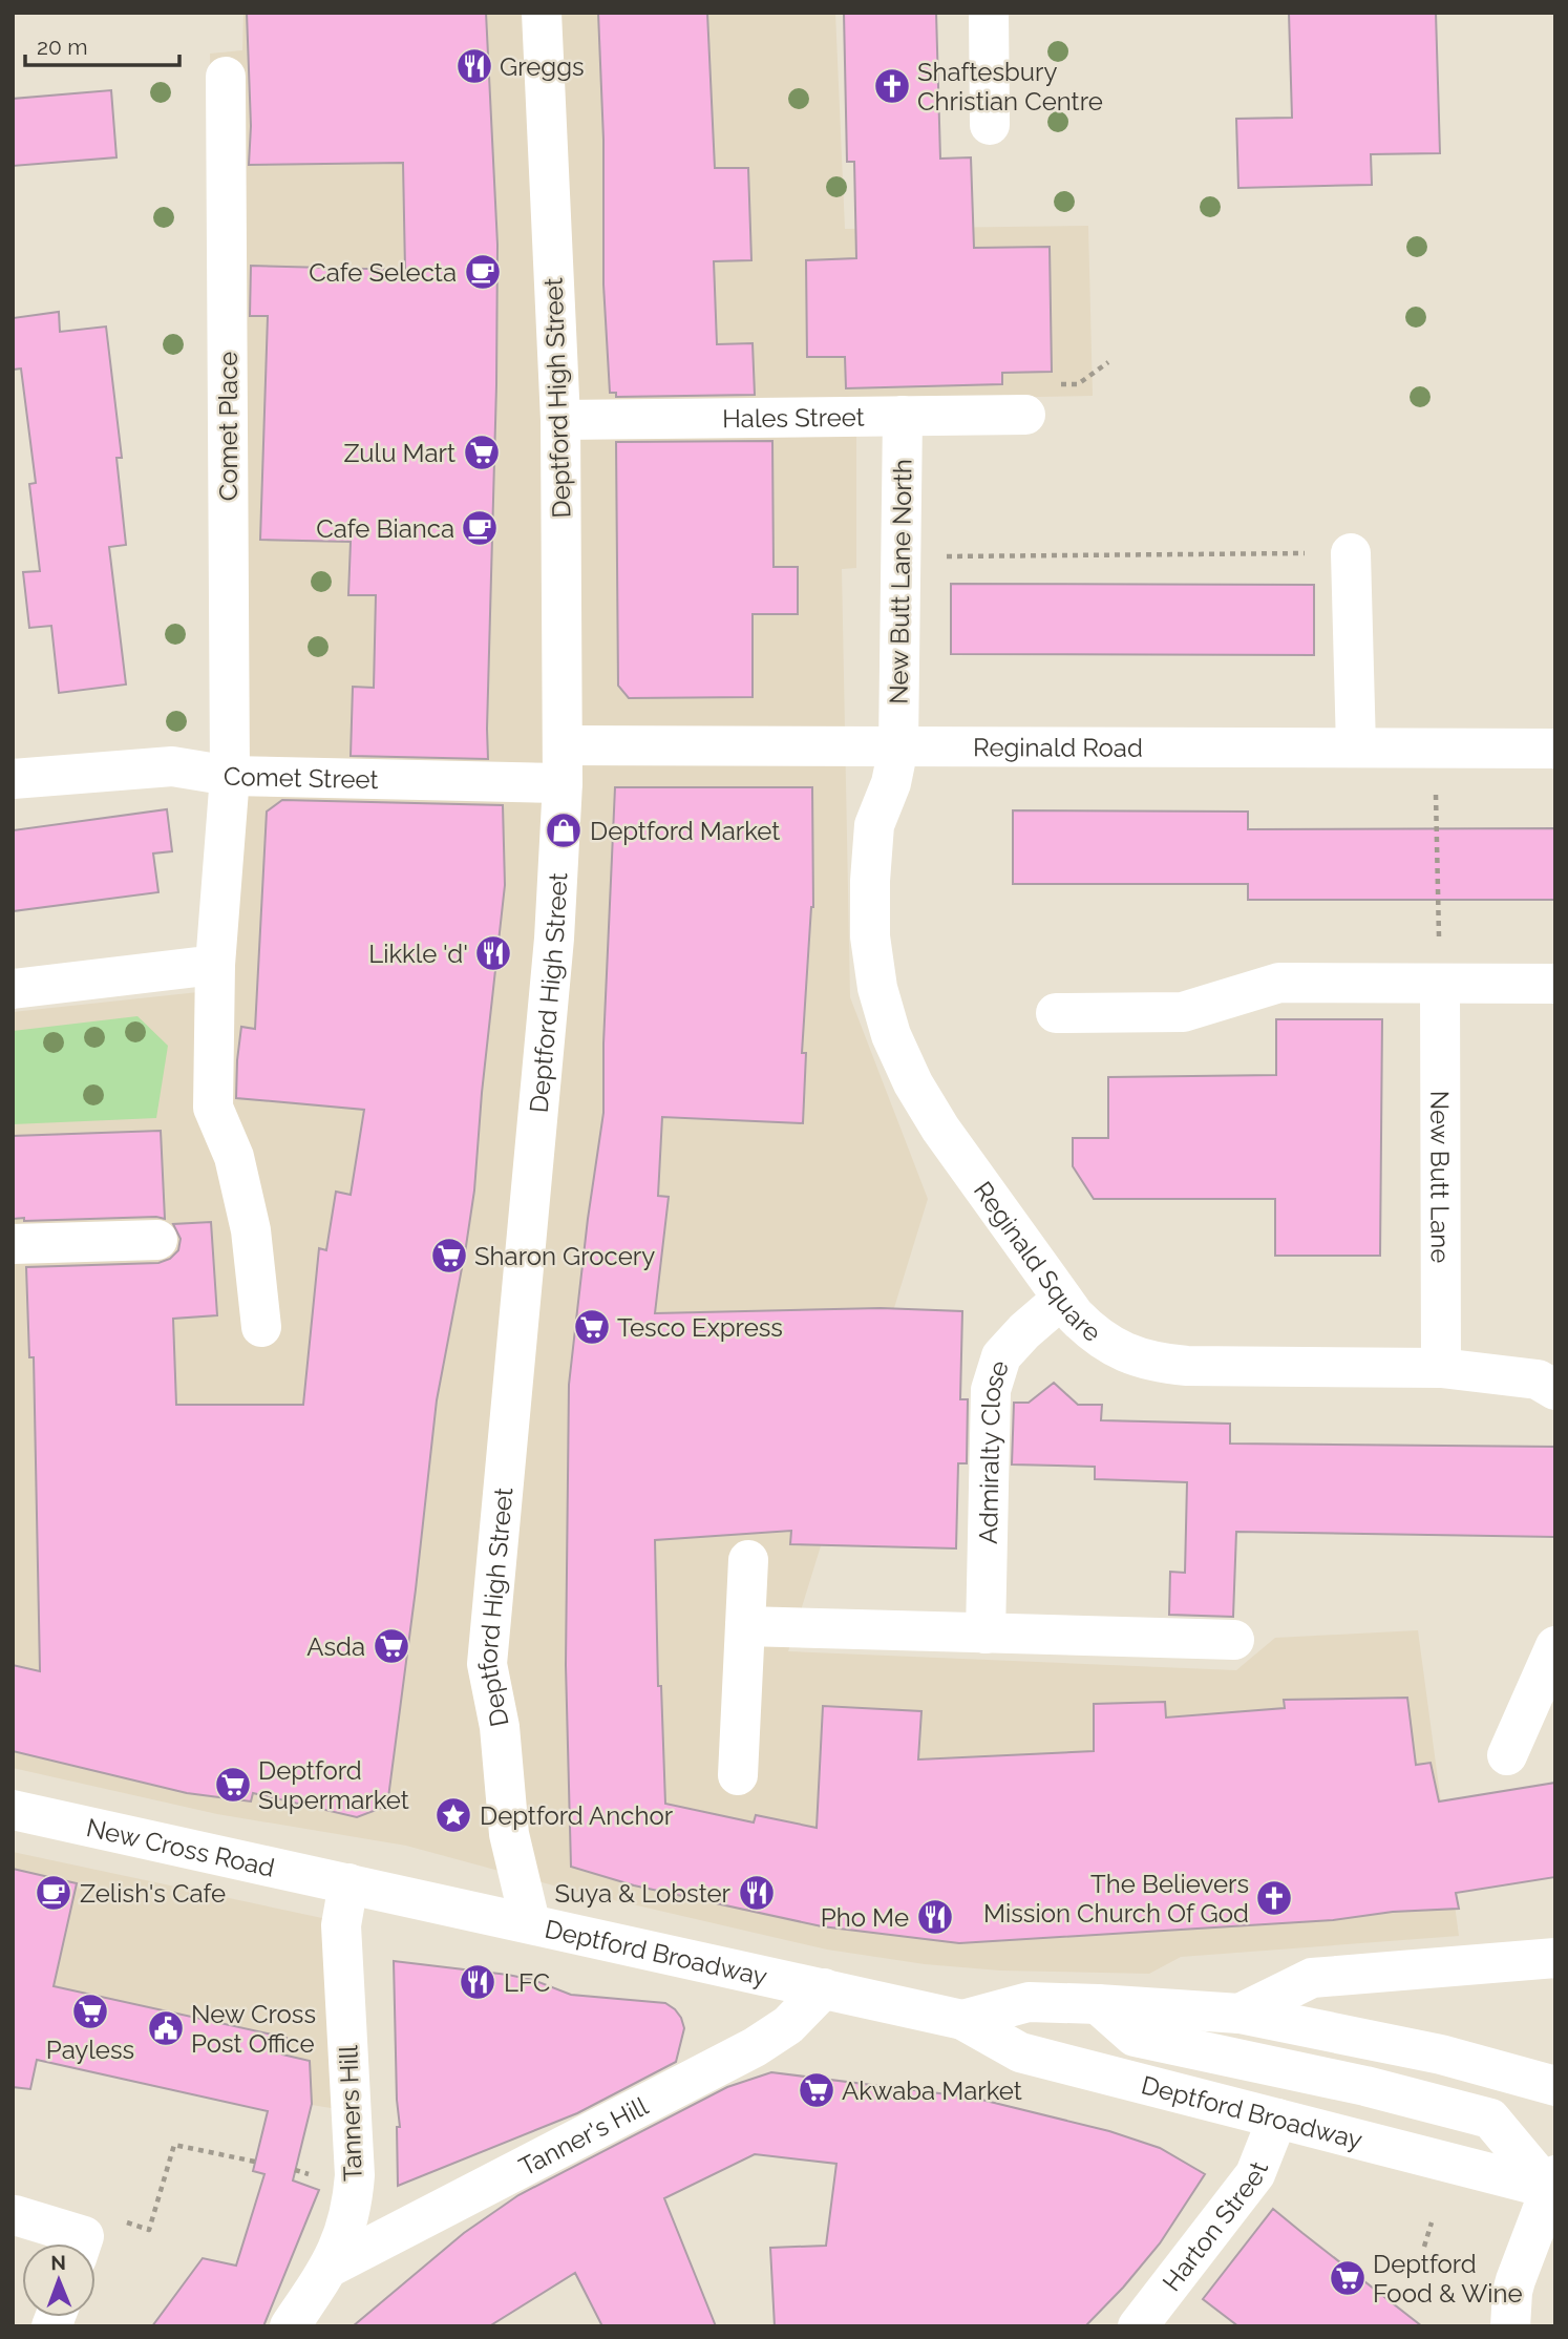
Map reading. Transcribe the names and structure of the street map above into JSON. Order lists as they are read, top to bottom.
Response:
{
  "streets": {
    "main road": [
      "Deptford High Street",
      "Hales Street",
      "Comet Place",
      "New Butt Lane North",
      "Reginald Road",
      "Comet Street",
      "New Butt Lane",
      "Reginald Square",
      "Admiralty Close",
      "New Cross Road",
      "Deptford Broadway",
      "Tanners Hill",
      "Tanner's Hill",
      "Harton Street"
    ]
  },
  "crossings": [
    ["Deptford High Street", "Hales Street"],
    ["Deptford High Street", "Reginald Road"],
    ["Deptford High Street", "Comet Street"],
    ["Deptford High Street", "Deptford Broadway"],
    ["Hales Street", "New Butt Lane North"],
    ["Comet Place", "Comet Street"],
    ["New Butt Lane North", "Reginald Road"],
    ["New Butt Lane North", "Reginald Square"],
    ["Reginald Road", "Comet Street"],
    ["Reginald Road", "Reginald Square"],
    ["New Butt Lane", "Reginald Square"],
    ["Reginald Square", "Admiralty Close"],
    ["New Cross Road", "Deptford Broadway"],
    ["New Cross Road", "Tanners Hill"],
    ["Deptford Broadway", "Tanners Hill"],
    ["Deptford Broadway", "Tanner's Hill"],
    ["Deptford Broadway", "Harton Street"],
    ["Tanners Hill", "Tanner's Hill"]
  ],
  "places": {
    "restaurant": [
      "Greggs",
      "Likkle 'd'",
      "Suya & Lobster",
      "Pho Me",
      "LFC"
    ],
    "church": ["Shaftesbury Christian Centre", "The Believers Mission Church Of God"],
    "cafe": ["Cafe Selecta", "Cafe Bianca", "Zelish's Cafe"],
    "supermarket": [
      "Zulu Mart",
      "Sharon Grocery",
      "Tesco Express",
      "Asda",
      "Deptford Supermarket",
      "Payless",
      "Akwaba Market",
      "Deptford Food & Wine"
    ],
    "shop": ["Deptford Market"],
    "place": ["Deptford Anchor"],
    "public building": ["New Cross Post Office"]
  },
  "scale_bar": "20 m",
  "north": "top"
}
